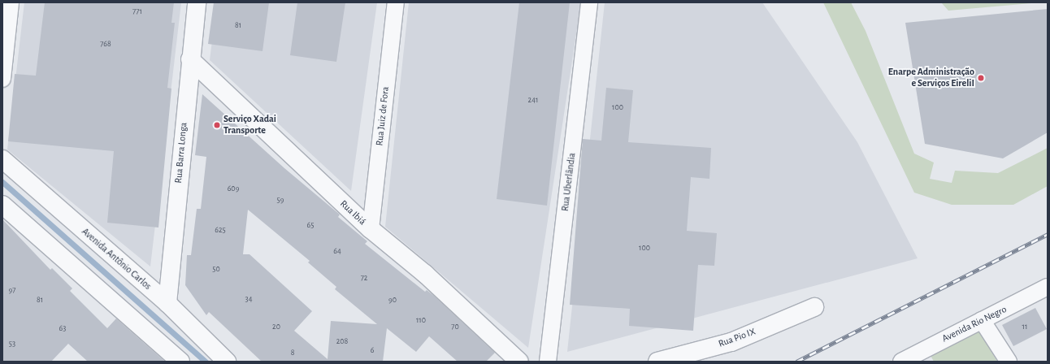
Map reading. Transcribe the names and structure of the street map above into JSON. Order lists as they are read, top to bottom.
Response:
{
  "streets": {
    "street": [
      "Rua Juiz de Fora",
      "Rua Barra Longa",
      "Rua Uberlândia",
      "Rua Ibiá",
      "Avenida Antônio Carlos",
      "Avenida Rio Negro",
      "Rua Pio IX"
    ]
  },
  "crossings": [
    ["Rua Juiz de Fora", "Rua Ibiá"],
    ["Rua Barra Longa", "Rua Ibiá"],
    ["Rua Barra Longa", "Avenida Antônio Carlos"]
  ],
  "places": ["Enarpe Administração e Serviços EireliI", "Serviço Xadai Transporte"],
  "house_numbers": [
    "771",
    "81",
    "768",
    "241",
    "100",
    "609",
    "59",
    "65",
    "625",
    "100",
    "64",
    "50",
    "72",
    "97",
    "34",
    "81",
    "90",
    "110",
    "20",
    "70",
    "11",
    "63",
    "208",
    "53",
    "6",
    "8"
  ]
}
